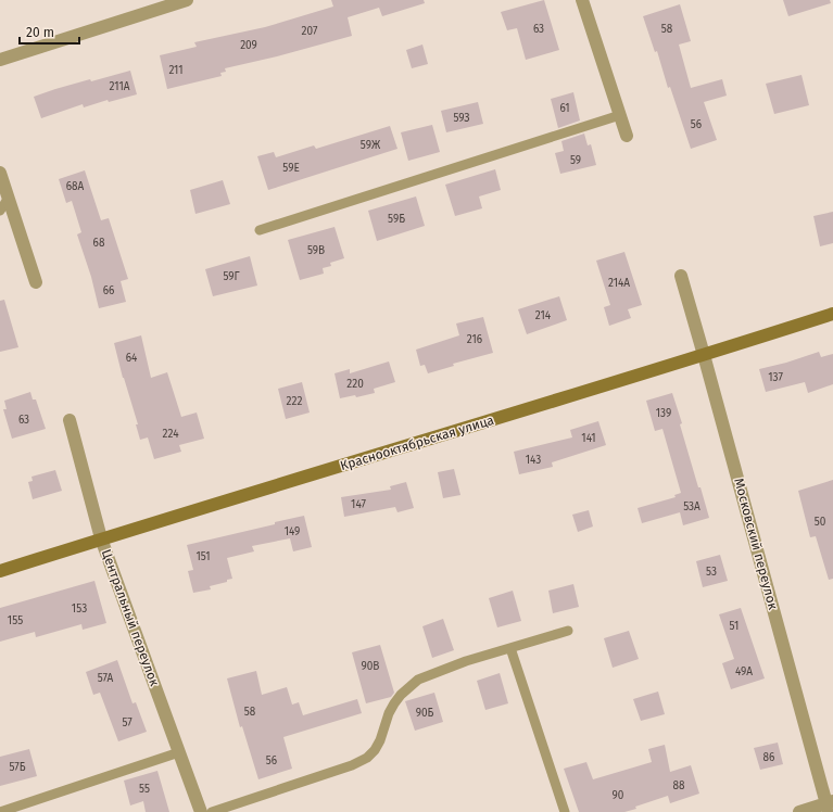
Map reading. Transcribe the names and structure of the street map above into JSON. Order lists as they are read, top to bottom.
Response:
{
  "streets": {
    "main road": ["Краснооктябрьская улица"],
    "street": ["Московский переулок", "Центральный переулок"]
  },
  "crossings": [
    ["Краснооктябрьская улица", "Московский переулок"],
    ["Краснооктябрьская улица", "Центральный переулок"]
  ],
  "house_numbers": [
    "63",
    "58",
    "207",
    "209",
    "211",
    "211А",
    "61",
    "59З",
    "56",
    "59Ж",
    "59",
    "59Е",
    "68А",
    "59Б",
    "68",
    "59В",
    "59Г",
    "214А",
    "66",
    "214",
    "216",
    "64",
    "137",
    "220",
    "222",
    "139",
    "63",
    "224",
    "141",
    "143",
    "147",
    "53А",
    "50",
    "149",
    "151",
    "53",
    "153",
    "155",
    "51",
    "90В",
    "49А",
    "57А",
    "58",
    "90Б",
    "57",
    "86",
    "56",
    "57Б",
    "88",
    "55",
    "90"
  ],
  "scale_bar": "20 m"
}
